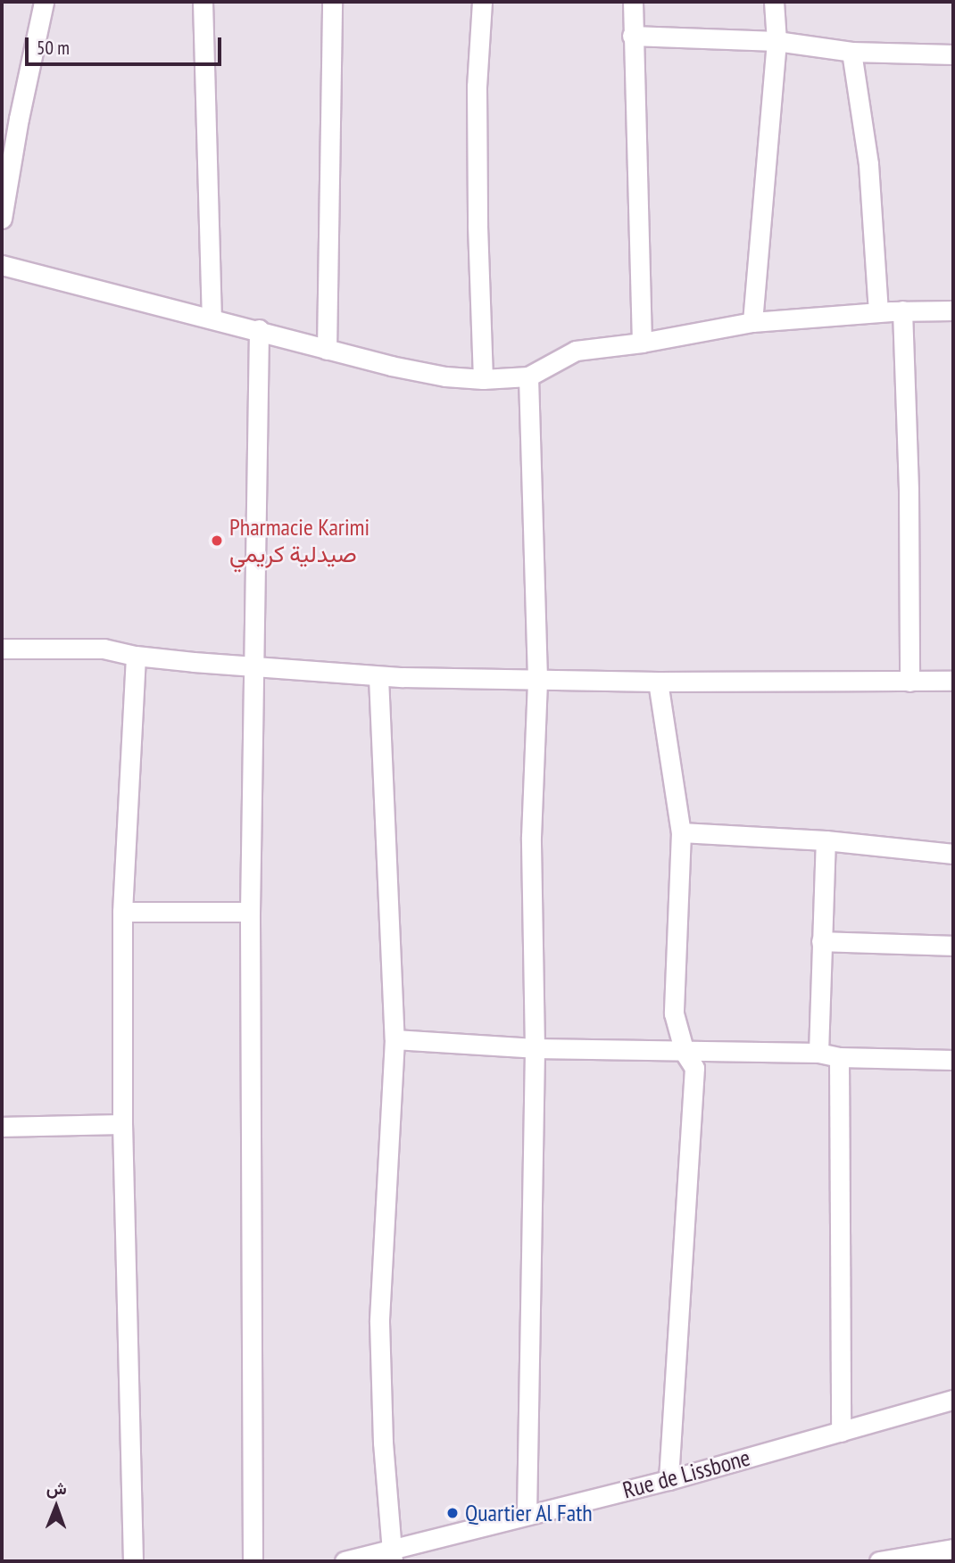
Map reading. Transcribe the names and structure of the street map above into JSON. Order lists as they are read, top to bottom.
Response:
{
  "streets": {
    "street": ["Rue de Lissbone"]
  },
  "places": ["Pharmacie Karimi صيدلية كريمي", "Quartier Al Fath"],
  "scale_bar": "50 m",
  "north": "top"
}
